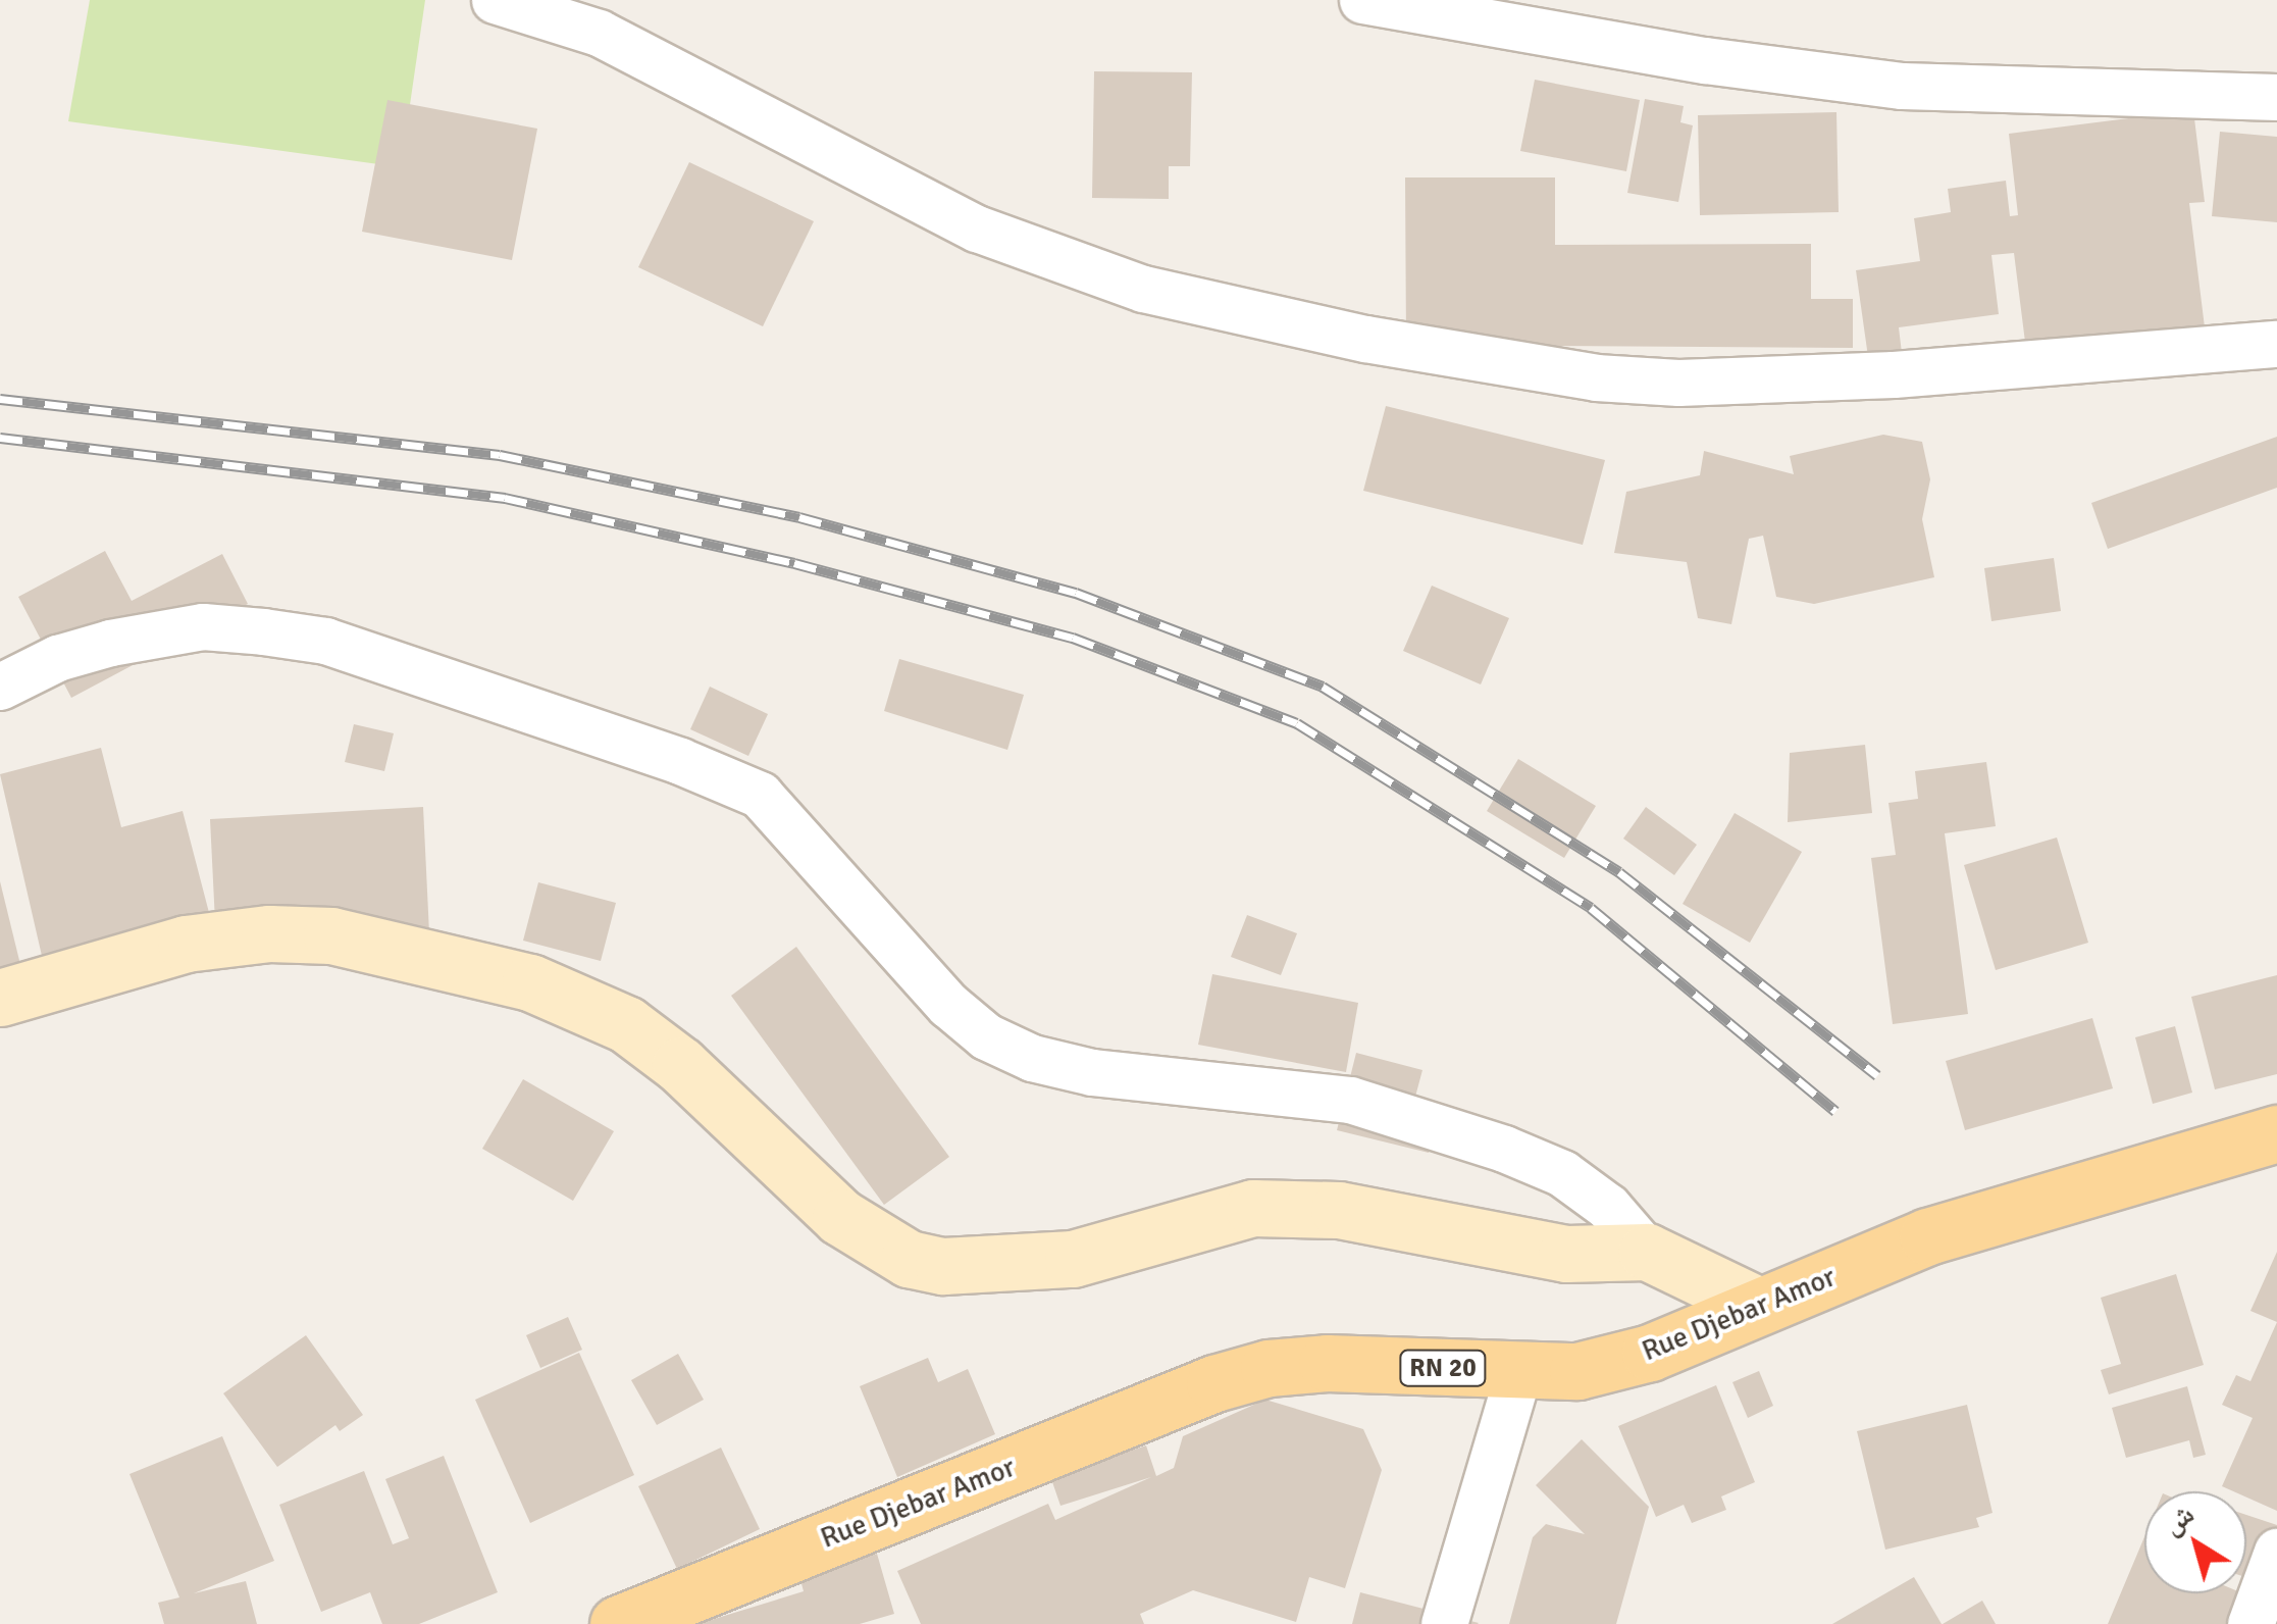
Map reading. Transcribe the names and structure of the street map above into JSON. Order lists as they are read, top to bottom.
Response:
{
  "streets": {
    "main road": ["Rue Djebar Amor", "RN 20"]
  },
  "north": "top left"
}
